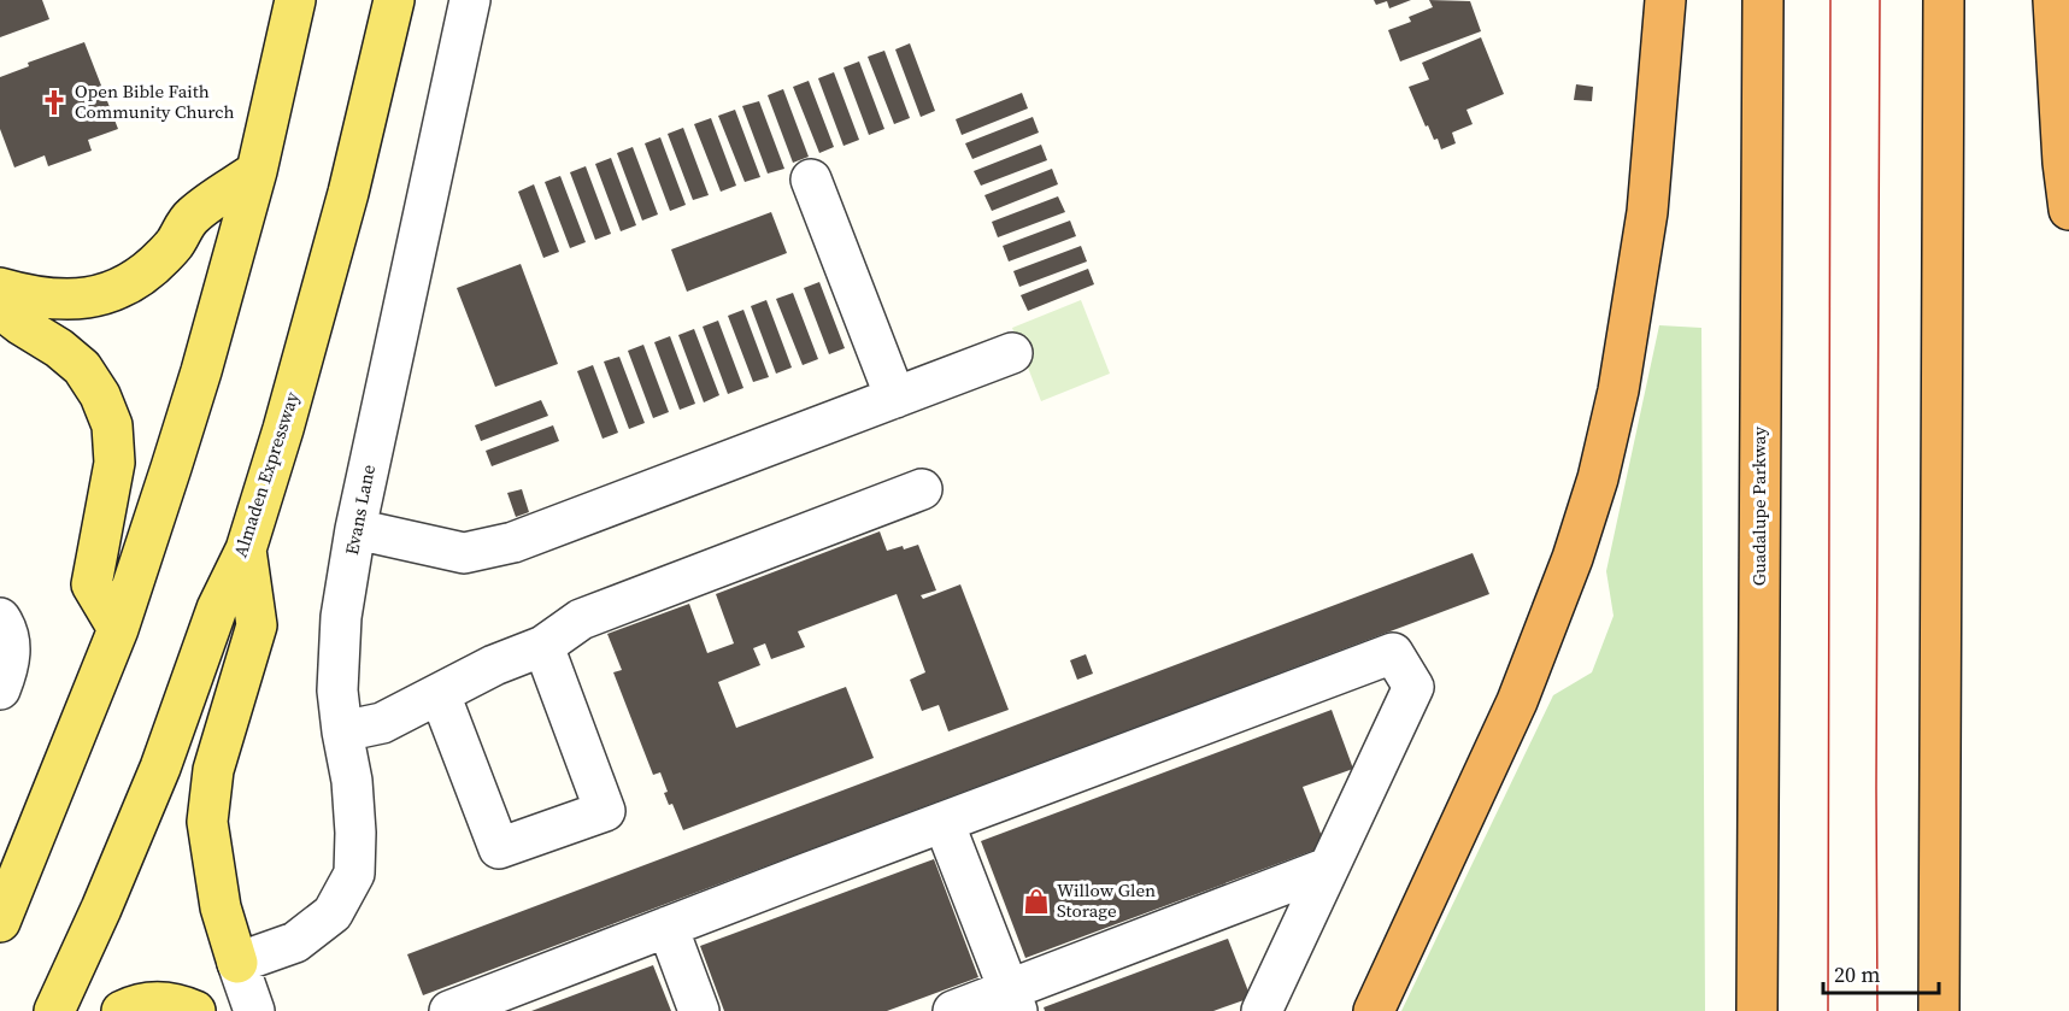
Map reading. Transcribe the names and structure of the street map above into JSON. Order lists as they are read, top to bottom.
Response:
{
  "streets": {
    "highway": ["Guadalupe Parkway"],
    "main road": ["Almaden Expressway"],
    "street": ["Evans Lane"]
  },
  "places": {
    "church": ["Open Bible Faith Community Church"],
    "shop": ["Willow Glen Storage"]
  },
  "scale_bar": "20 m"
}
